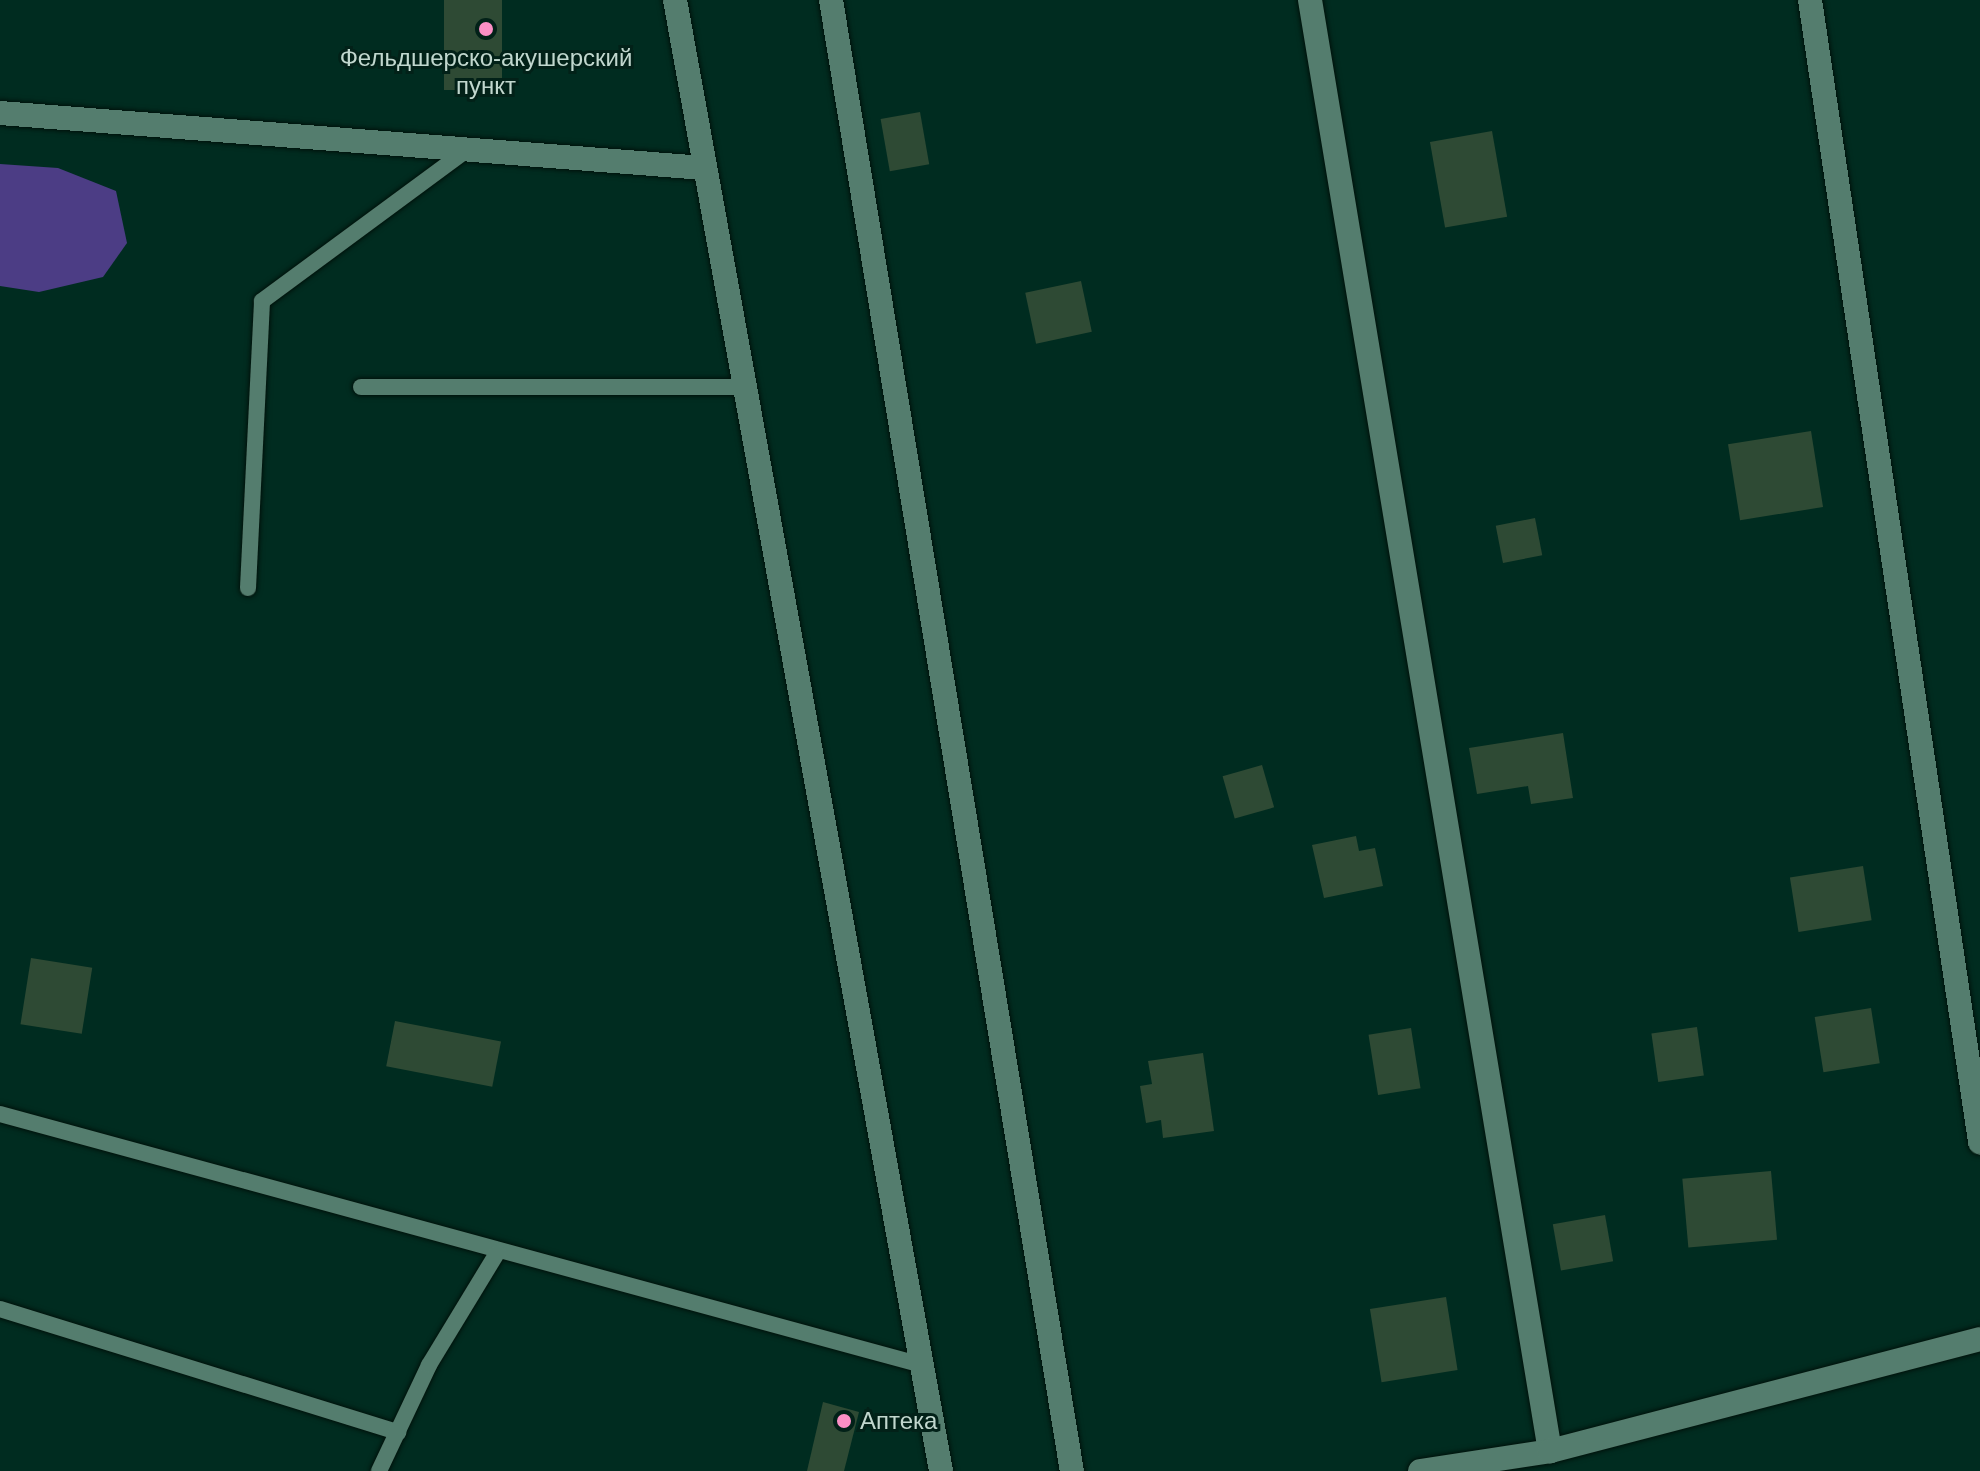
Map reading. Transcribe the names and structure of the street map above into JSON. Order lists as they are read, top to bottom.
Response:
{
  "places": ["Фельдшерско-акушерский пункт", "Аптека"]
}
